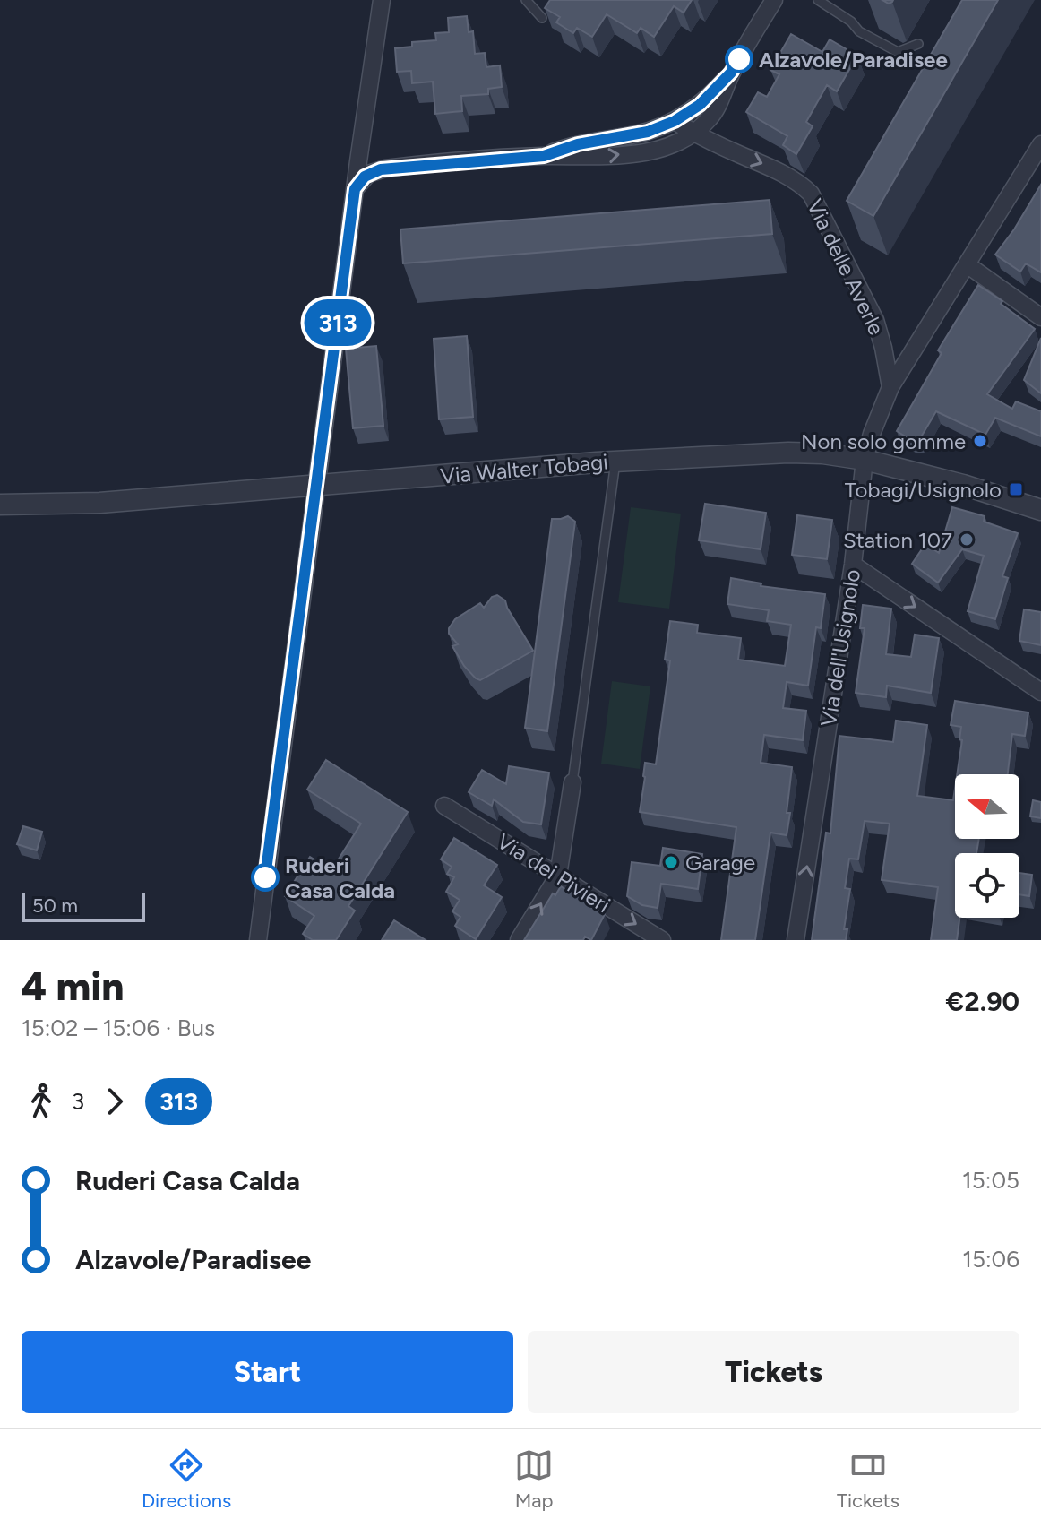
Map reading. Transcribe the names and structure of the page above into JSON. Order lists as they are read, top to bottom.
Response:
{
  "streets": {
    "street": [
      "Via delle Averle",
      "Via Walter Tobagi",
      "Via dell'Usignolo",
      "Via dei Pivieri"
    ]
  },
  "crossings": [
    ["Via delle Averle", "Via dell'Usignolo"],
    ["Via Walter Tobagi", "Via dell'Usignolo"]
  ],
  "one_way": ["Via delle Averle", "Via dell'Usignolo", "Via dei Pivieri"],
  "places": {
    "other": [
      "Alzavole/Paradisee",
      "Non solo gomme",
      "Station 107",
      "Garage",
      "Ruderi Casa Calda"
    ],
    "transit": ["Tobagi/Usignolo"]
  },
  "lines": ["bus line 313"],
  "scale_bar": "50 m",
  "north": "left",
  "page": {
    "on_map": "313",
    "scale": "50 m",
    "heading": ["4 min", "15:02 – 15:06 · Bus", "€2.90"],
    "legs": ["3", "313"],
    "list": [
      {
        "name": "Ruderi Casa Calda",
        "value": "15:05"
      },
      {
        "name": "Alzavole/Paradisee",
        "value": "15:06"
      }
    ],
    "buttons": ["Start", "Tickets"],
    "tabs": ["Directions", "Map", "Tickets"]
  }
}
